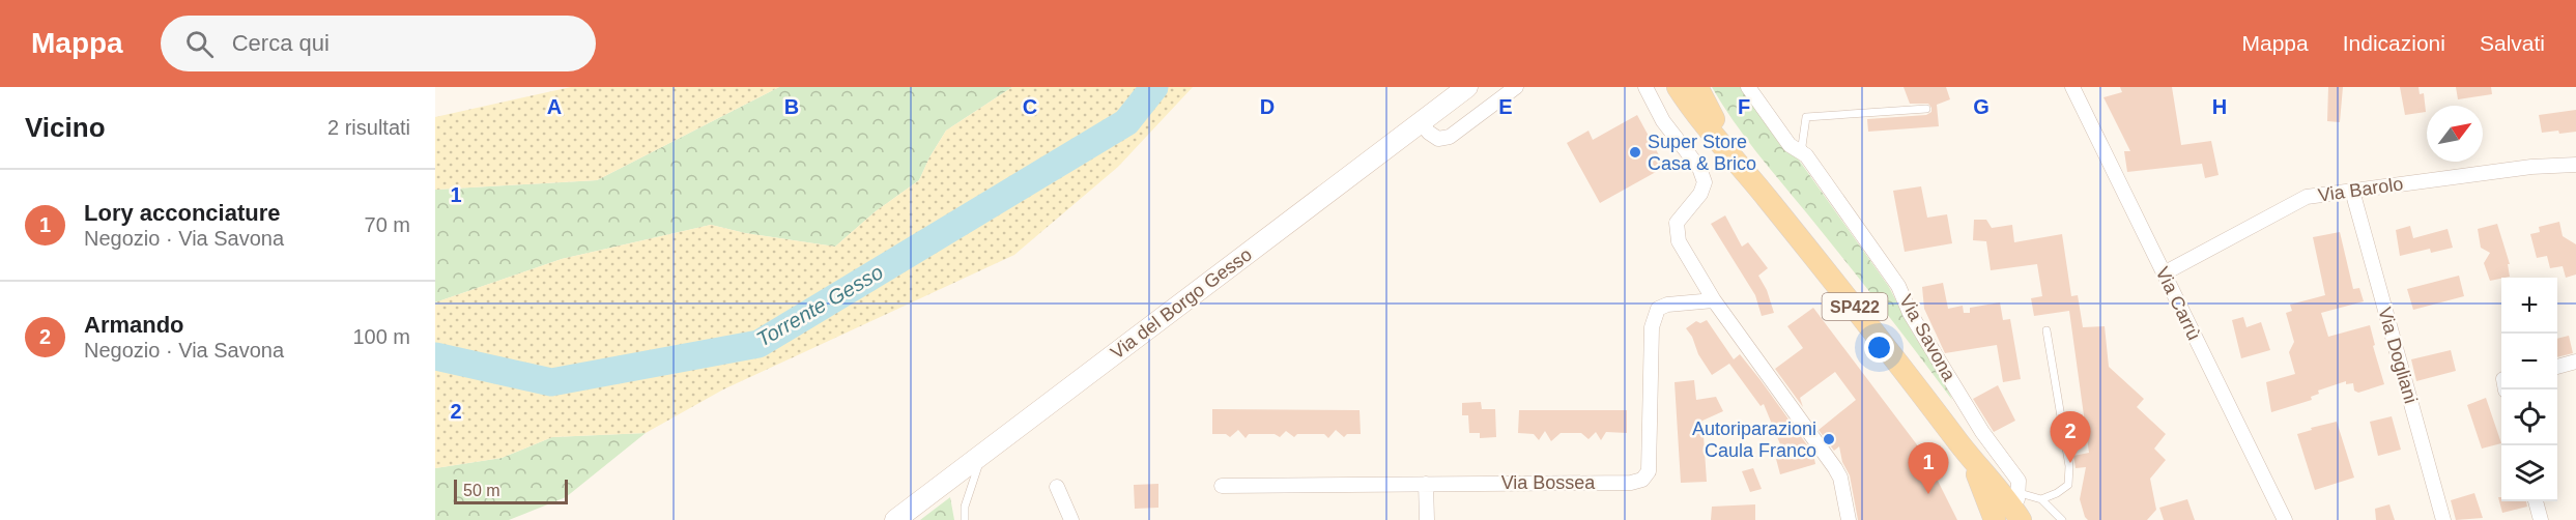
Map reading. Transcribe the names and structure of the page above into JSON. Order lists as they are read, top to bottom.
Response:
{
  "streets": {
    "main road": ["Via del Borgo Gesso", "SP422", "Via Savona"],
    "street": [
      "Via Barolo",
      "Via Carrù",
      "Via Dogliani",
      "Via Bossea"
    ]
  },
  "crossings": [
    ["Via Barolo", "Via Carrù"],
    ["Via Barolo", "Via Dogliani"]
  ],
  "water": ["Torrente Gesso"],
  "places": ["Super Store Casa & Brico", "Autoriparazioni Caula Franco"],
  "scale_bar": "50 m",
  "north": "top right",
  "page": {
    "header": "Mappa",
    "search": "Cerca qui",
    "nav": ["Mappa", "Indicazioni", "Salvati"],
    "heading": ["Vicino", "2 risultati"],
    "list": [
      {
        "mark": "1",
        "name": "Lory acconciature",
        "note": "Negozio · Via Savona",
        "value": "70 m"
      },
      {
        "mark": "2",
        "name": "Armando",
        "note": "Negozio · Via Savona",
        "value": "100 m"
      }
    ],
    "map_buttons": ["+", "−"],
    "pins": ["2", "1"],
    "scale": "50 m"
  },
  "grid": {
    "columns": [
      "A",
      "B",
      "C",
      "D",
      "E",
      "F",
      "G",
      "H"
    ],
    "rows": ["1", "2"]
  }
}
